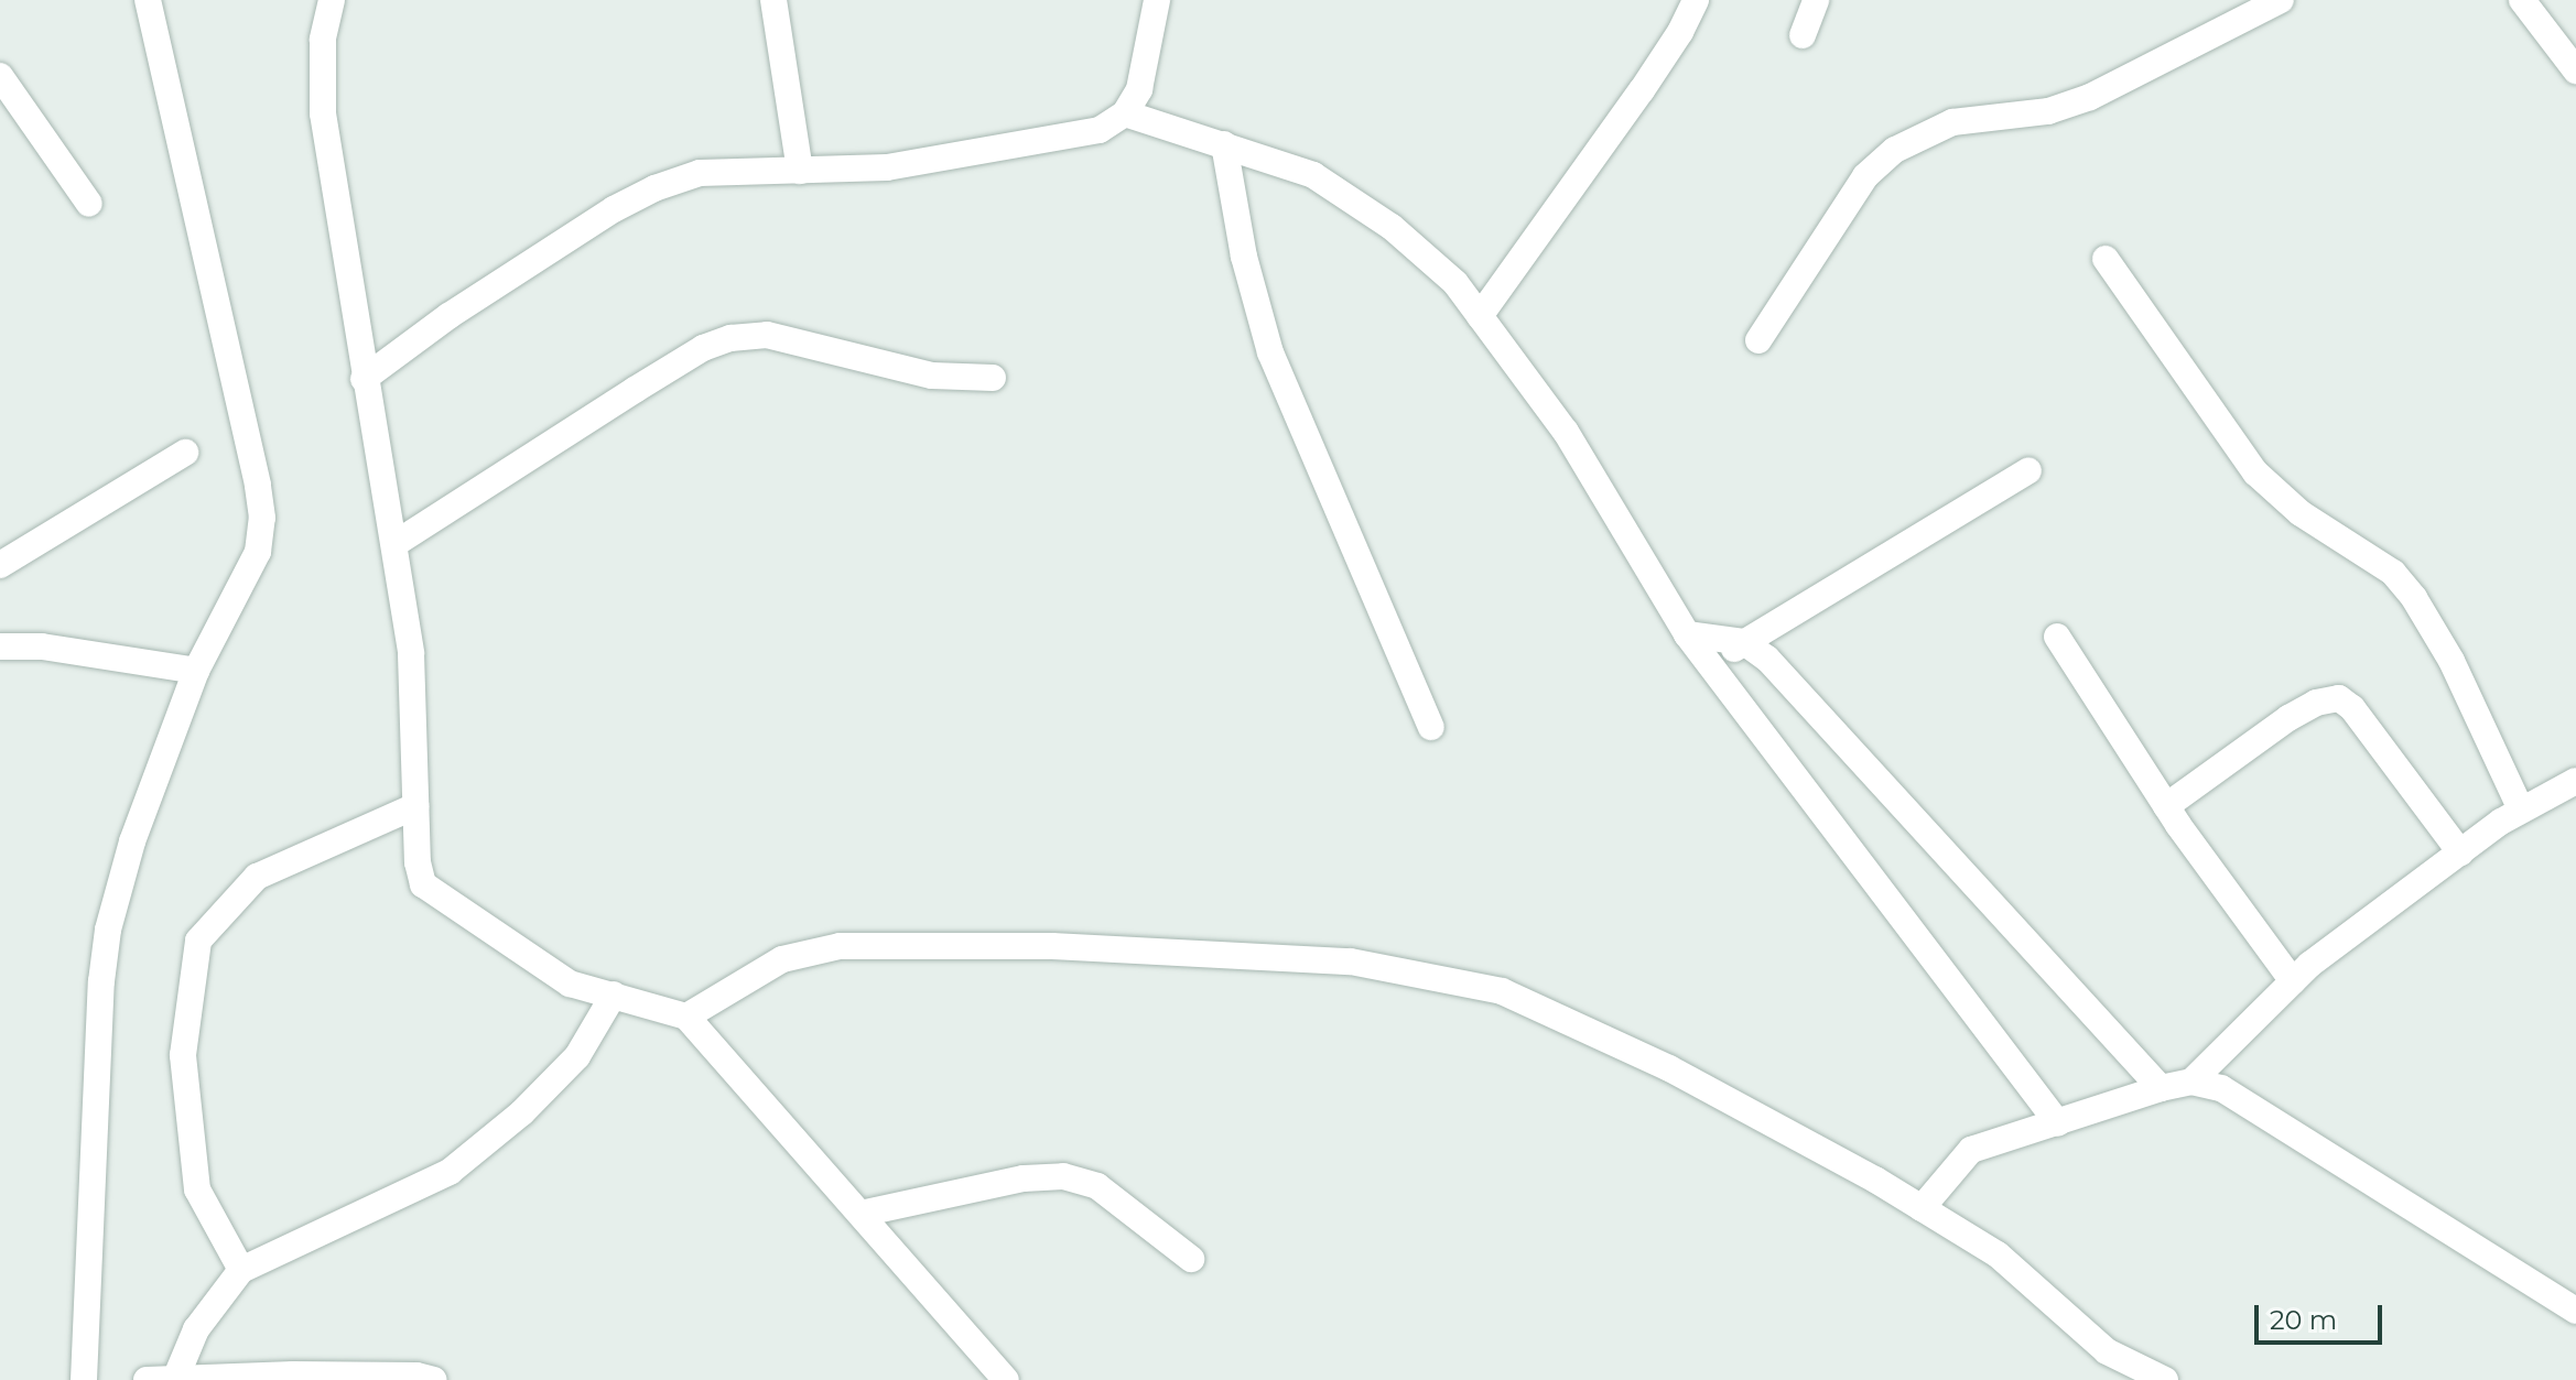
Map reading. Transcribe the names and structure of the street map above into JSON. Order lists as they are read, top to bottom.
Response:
{
  "scale_bar": "20 m"
}
